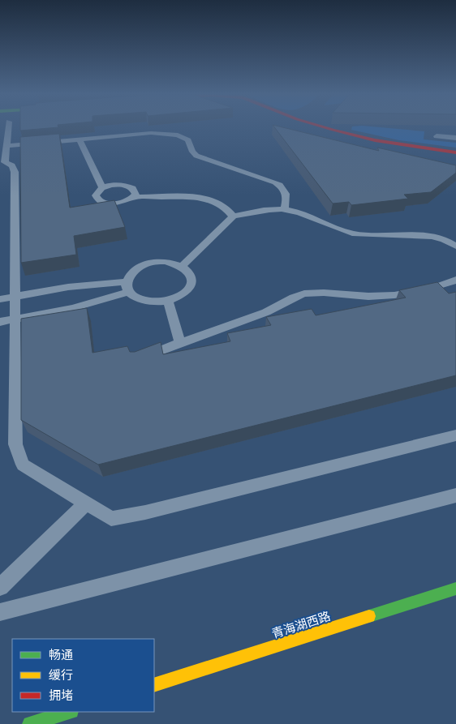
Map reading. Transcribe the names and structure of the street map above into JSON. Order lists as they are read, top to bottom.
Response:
{
  "streets": {
    "street": ["青海湖西路"]
  },
  "legend": ["畅通", "缓行", "拥堵"]
}
